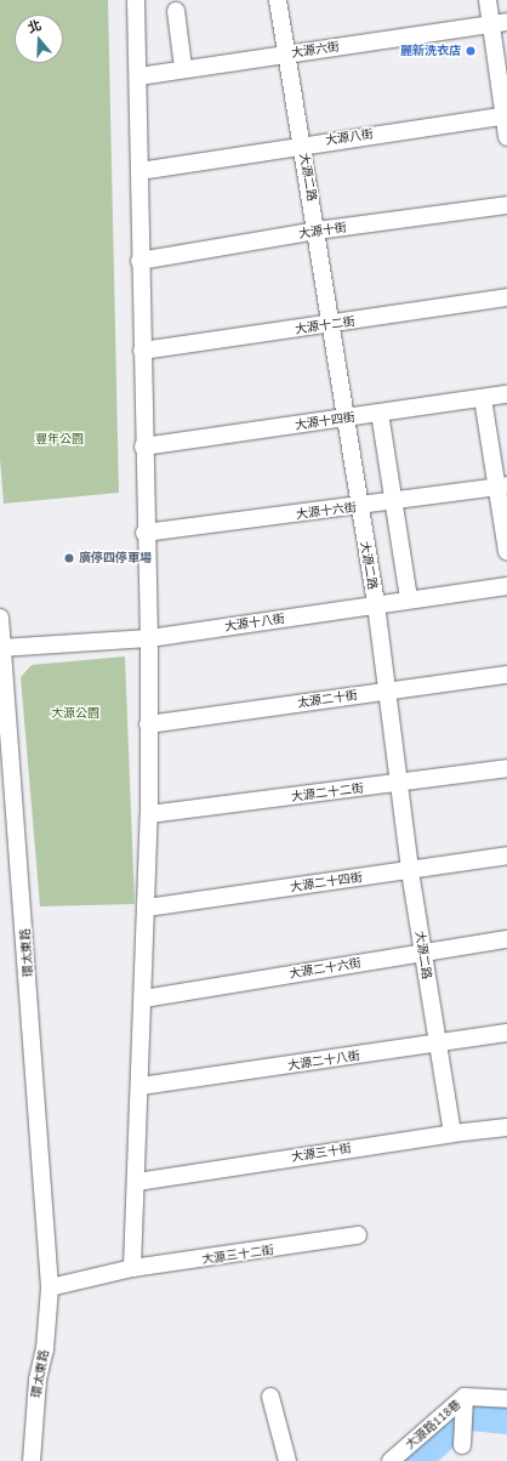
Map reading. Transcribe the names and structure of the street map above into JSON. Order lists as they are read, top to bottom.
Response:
{
  "streets": {
    "street": [
      "大源六街",
      "大源八街",
      "大源二路",
      "大源十街",
      "大源十二街",
      "大源十四街",
      "大源十六街",
      "大源十八街",
      "太源二十街",
      "大源二十二街",
      "大源二十四街",
      "環太東路",
      "大源二十六街",
      "大源二十八街",
      "大源三十街",
      "大源三十二街",
      "大源路118巷"
    ]
  },
  "crossings": [
    ["大源六街", "大源二路"],
    ["大源八街", "大源二路"],
    ["大源二路", "大源十街"],
    ["大源二路", "大源十二街"],
    ["大源二路", "大源十四街"],
    ["大源二路", "大源十六街"],
    ["大源二路", "大源十八街"],
    ["大源二路", "太源二十街"],
    ["大源二路", "大源二十二街"],
    ["大源二路", "大源二十四街"],
    ["大源二路", "大源二十六街"],
    ["大源二路", "大源二十八街"],
    ["大源二路", "大源三十街"],
    ["大源十八街", "環太東路"]
  ],
  "parks": ["豐年公園", "大源公園"],
  "places": ["麗新洗衣店", "廣停四停車場"],
  "north": "top"
}
